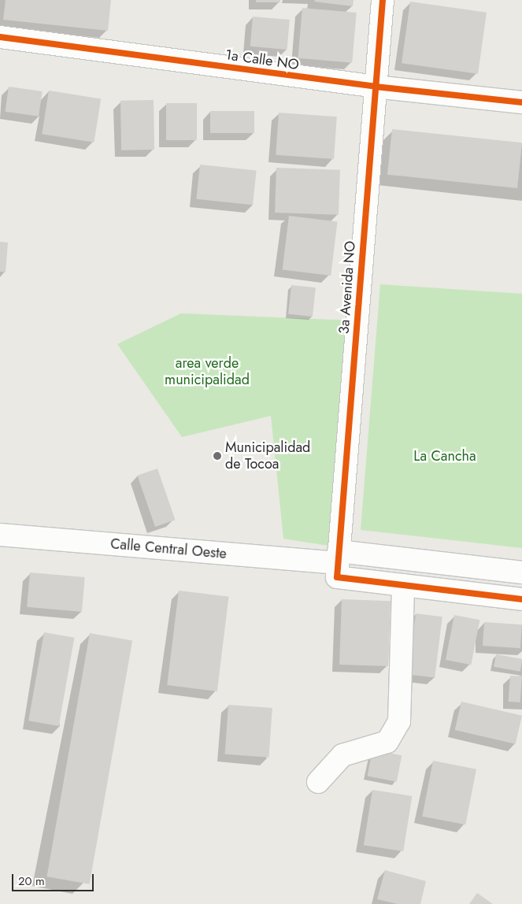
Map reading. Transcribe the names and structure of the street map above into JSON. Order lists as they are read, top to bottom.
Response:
{
  "streets": {
    "street": ["1a Calle NO", "3a Avenida NO", "Calle Central Oeste"]
  },
  "crossings": [
    ["1a Calle NO", "3a Avenida NO"],
    ["3a Avenida NO", "Calle Central Oeste"]
  ],
  "parks": ["area verde municipalidad", "La Cancha"],
  "places": ["Municipalidad de Tocoa"],
  "scale_bar": "20 m"
}
